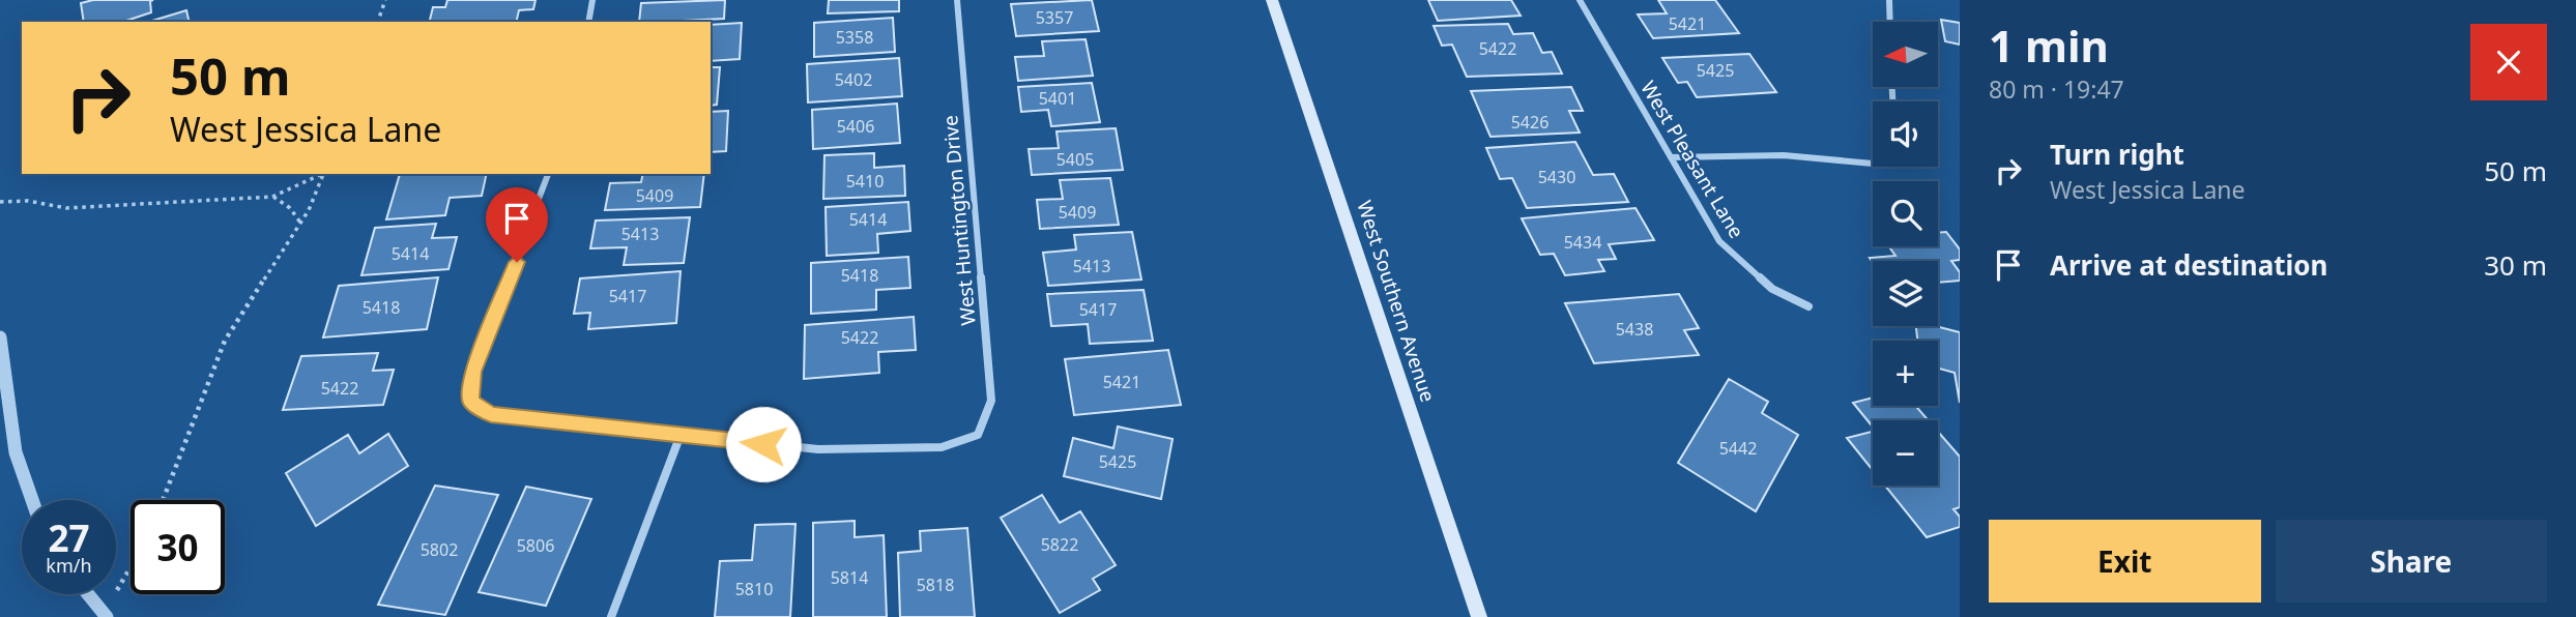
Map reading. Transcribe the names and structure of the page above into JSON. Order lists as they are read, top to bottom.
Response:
{
  "streets": {
    "main road": ["West Southern Avenue"],
    "street": ["West Pleasant Lane", "West Huntington Drive"]
  },
  "house_numbers": [
    "5357",
    "5421",
    "5358",
    "5422",
    "5425",
    "5402",
    "5401",
    "5426",
    "5406",
    "5405",
    "5430",
    "5410",
    "5409",
    "5409",
    "5414",
    "5413",
    "5434",
    "5414",
    "5413",
    "5418",
    "5417",
    "5418",
    "5417",
    "5438",
    "5422",
    "5421",
    "5422",
    "5442",
    "5425",
    "5822",
    "5806",
    "5802",
    "5814",
    "5818",
    "5810"
  ],
  "north": "left",
  "page": {
    "heading": ["1 min", "80 m · 19:47"],
    "map_buttons": ["+", "−"],
    "turn": ["50 m", "West Jessica Lane"],
    "list": [
      {
        "name": "Turn right",
        "note": "West Jessica Lane",
        "value": "50 m"
      },
      {
        "name": "Arrive at destination",
        "value": "30 m"
      }
    ],
    "speed": "27 km/h",
    "limit": "30",
    "buttons": ["Exit", "Share"]
  }
}
